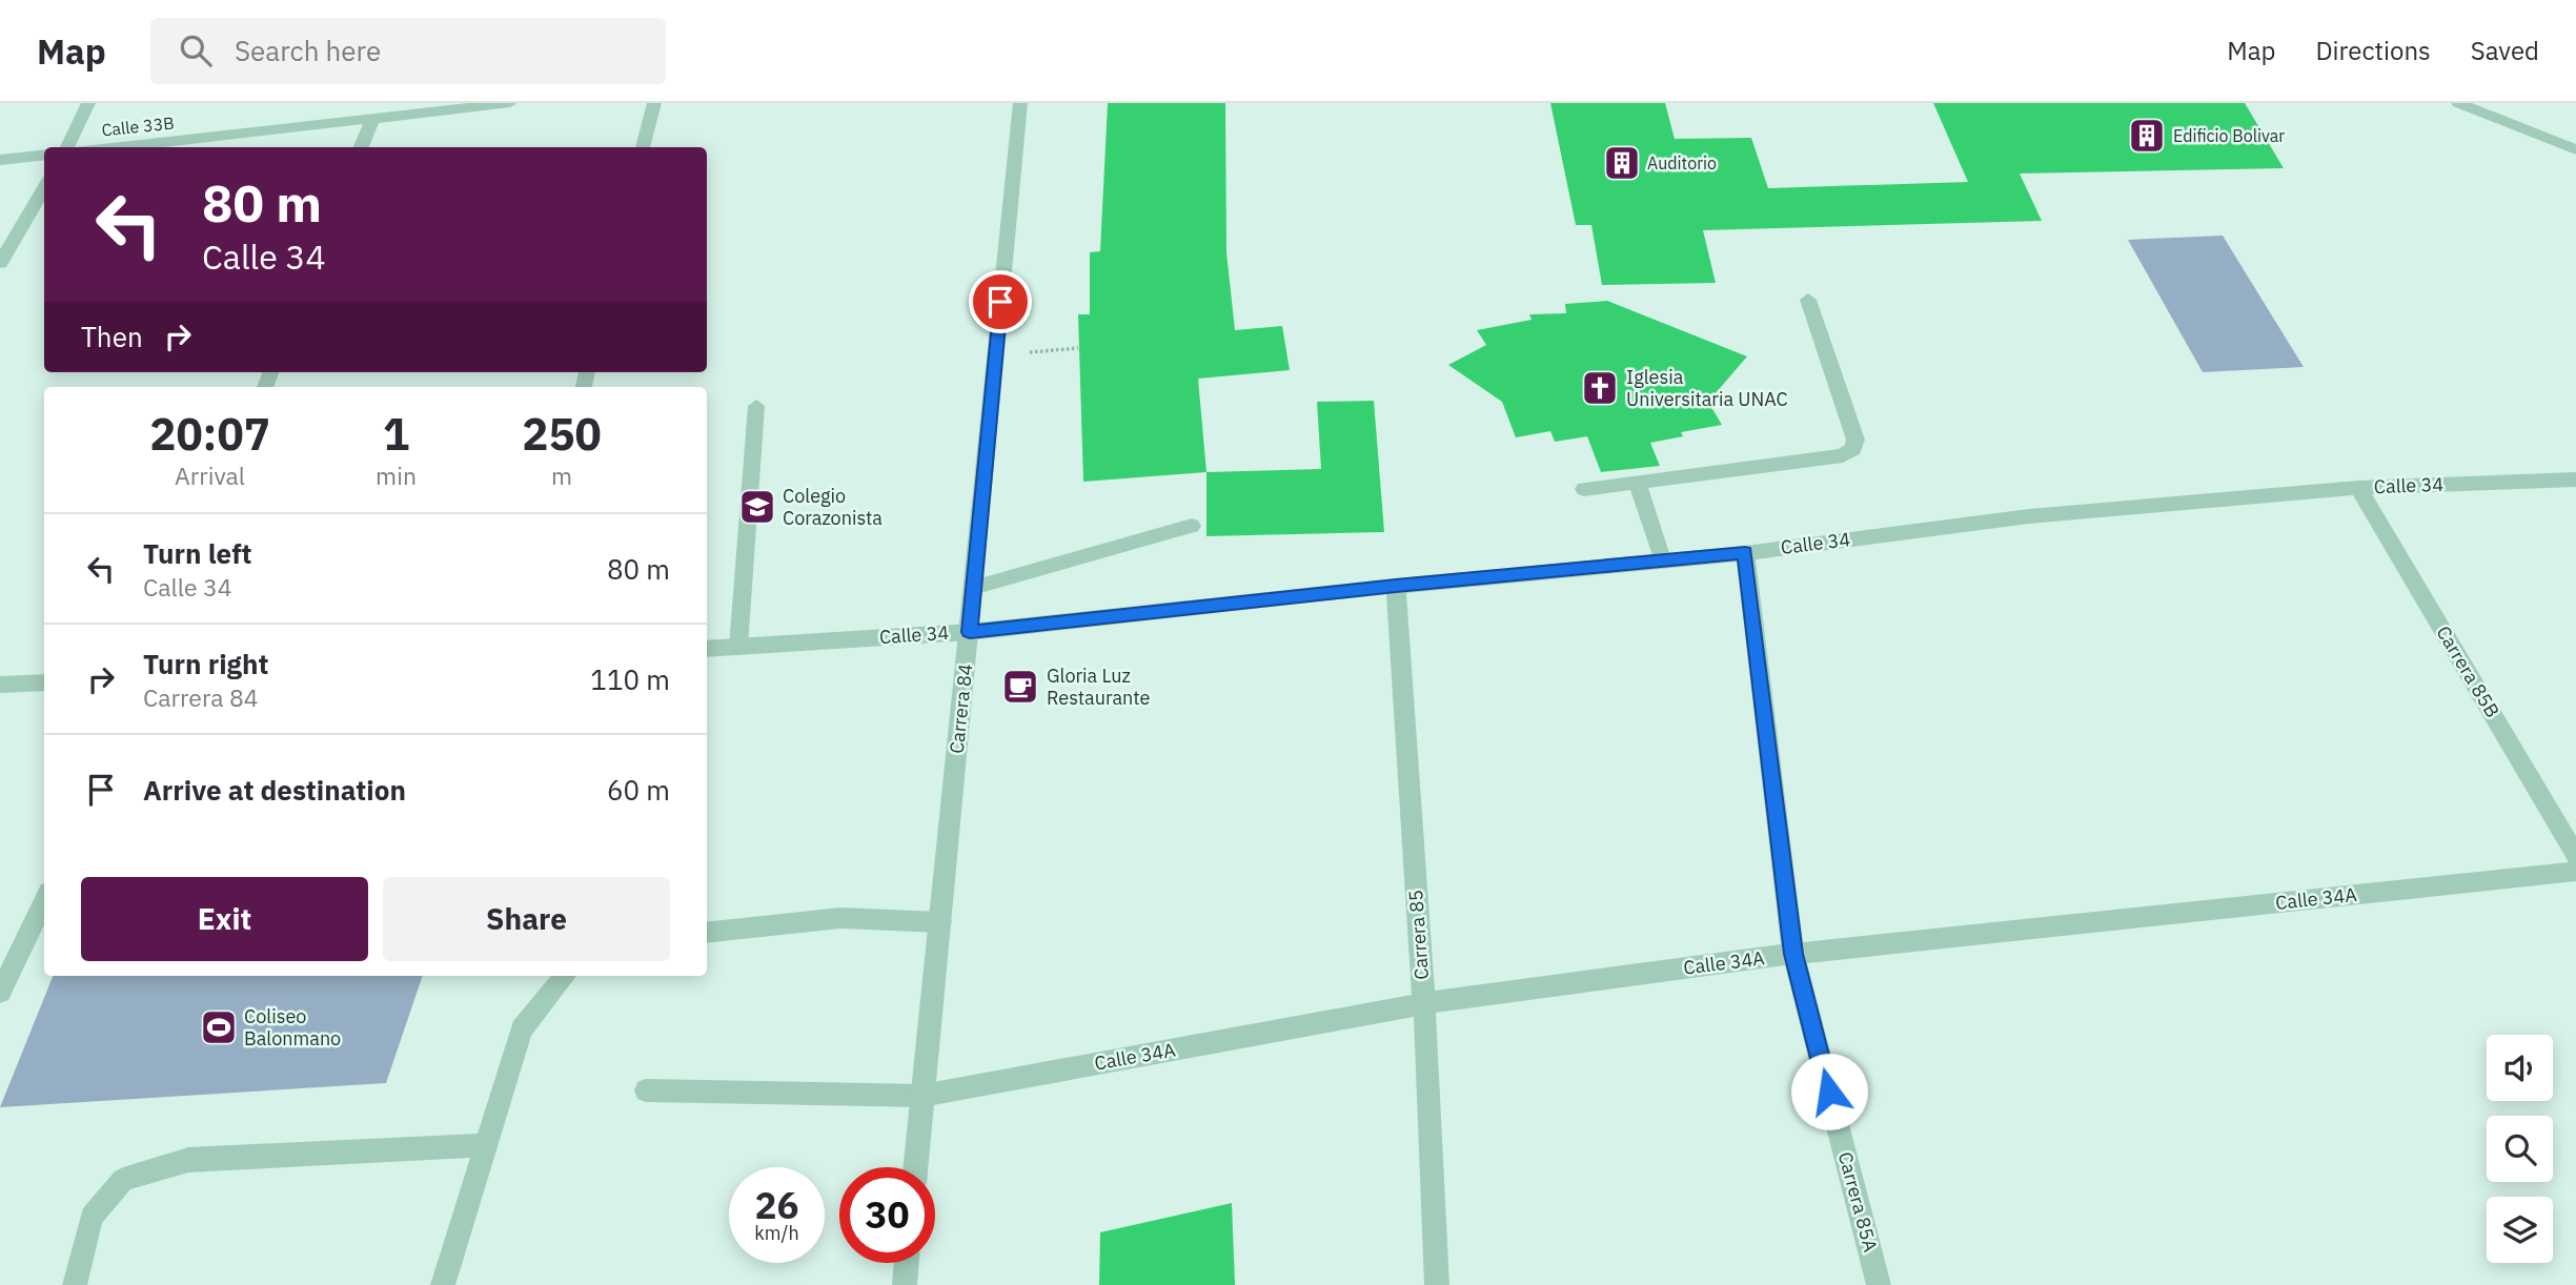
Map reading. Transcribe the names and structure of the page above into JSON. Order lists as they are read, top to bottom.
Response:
{
  "streets": {
    "street": [
      "Calle 33B",
      "Calle 34",
      "Carrera 85B",
      "Carrera 84",
      "Calle 34A",
      "Carrera 85",
      "Carrera 85A"
    ]
  },
  "crossings": [
    ["Calle 34", "Carrera 85B"],
    ["Calle 34", "Carrera 84"],
    ["Calle 34", "Carrera 85"],
    ["Calle 34", "Carrera 85A"],
    ["Carrera 84", "Calle 34A"],
    ["Calle 34A", "Carrera 85"],
    ["Calle 34A", "Carrera 85A"]
  ],
  "places": {
    "building": ["Edificio Bolivar", "Auditorio"],
    "church": ["Iglesia Universitaria UNAC"],
    "school or university": ["Colegio Corazonista"],
    "cafe": ["Gloria Luz Restaurante"],
    "sports": ["Coliseo Balonmano"]
  },
  "page": {
    "header": "Map",
    "search": "Search here",
    "nav": ["Map", "Directions", "Saved"],
    "turn": ["80 m", "Calle 34"],
    "then": "Then",
    "eta": [
      "20:07",
      "Arrival",
      "1",
      "min",
      "250",
      "m"
    ],
    "list": [
      {
        "name": "Turn left",
        "note": "Calle 34",
        "value": "80 m"
      },
      {
        "name": "Turn right",
        "note": "Carrera 84",
        "value": "110 m"
      },
      {
        "name": "Arrive at destination",
        "value": "60 m"
      }
    ],
    "buttons": ["Exit", "Share"],
    "speed": "26 km/h",
    "limit": "30"
  }
}
